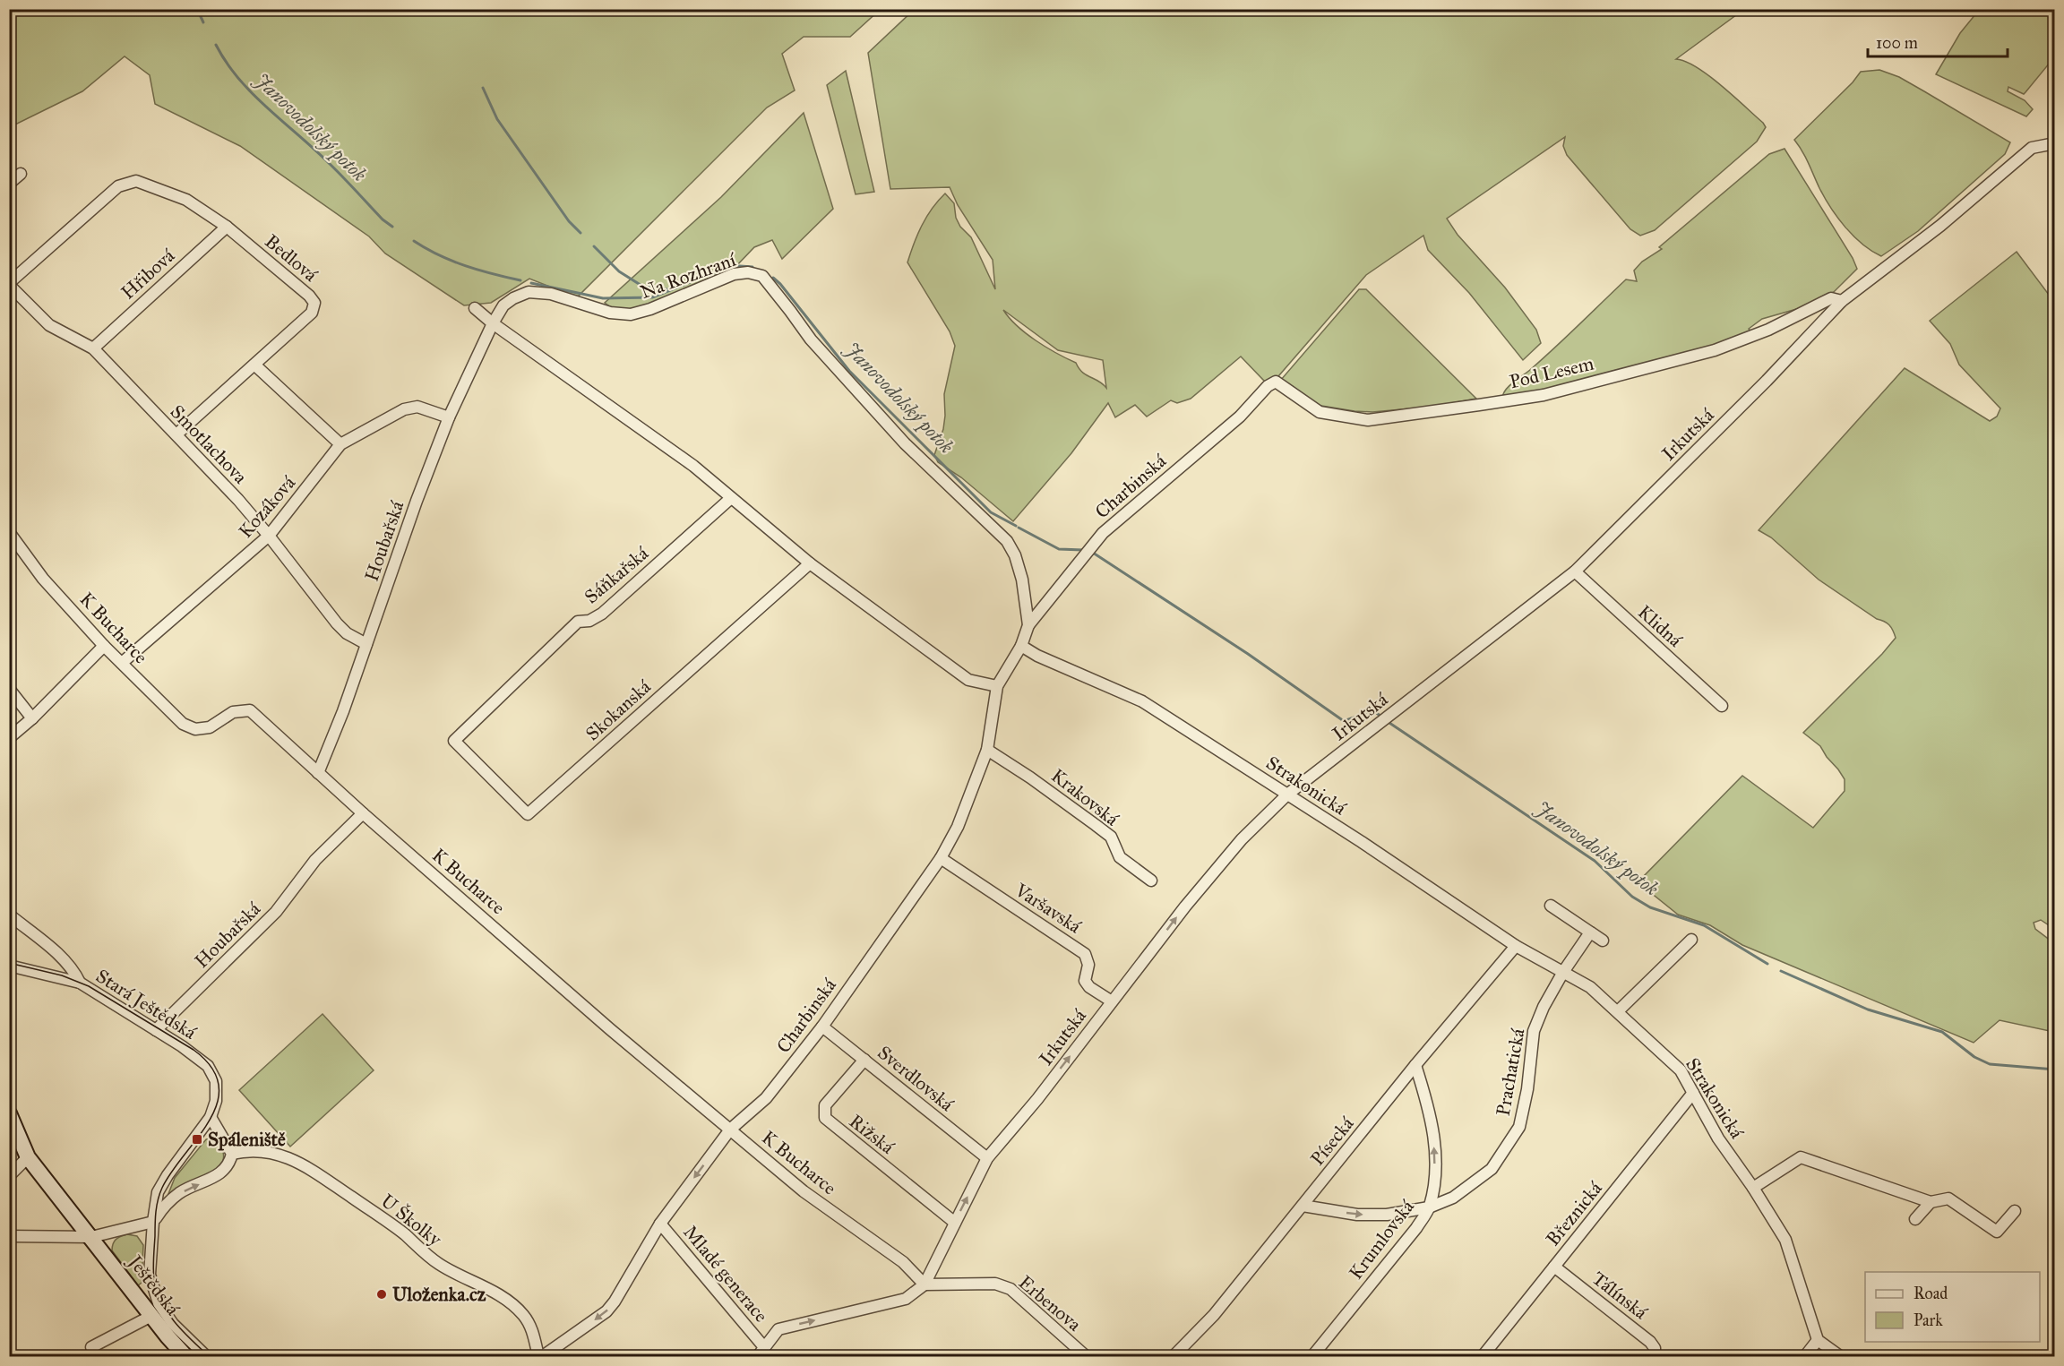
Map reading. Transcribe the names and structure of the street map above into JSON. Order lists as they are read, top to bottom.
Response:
{
  "streets": {
    "street": [
      "Bedlová",
      "Hřibová",
      "Na Rozhraní",
      "Pod Lesem",
      "Irkutská",
      "Smotlachova",
      "Charbinská",
      "Kozáková",
      "Houbařská",
      "Sáňkařská",
      "Klidná",
      "K Bucharce",
      "Skokanská",
      "Strakonická",
      "Krakovská",
      "Varšavská",
      "Stará Ještědská",
      "Prachatická",
      "Sverdlovská",
      "Rižská",
      "Písecká",
      "Březnická",
      "U Školky",
      "Krumlovská",
      "Mladé generace",
      "Ještědská",
      "Tálínská",
      "Erbenova"
    ]
  },
  "crossings": [
    ["Bedlová", "Hřibová"],
    ["Bedlová", "Smotlachova"],
    ["Hřibová", "Smotlachova"],
    ["Na Rozhraní", "Charbinská"],
    ["Na Rozhraní", "Houbařská"],
    ["Na Rozhraní", "Strakonická"],
    ["Pod Lesem", "Irkutská"],
    ["Pod Lesem", "Charbinská"],
    ["Irkutská", "Klidná"],
    ["Irkutská", "K Bucharce"],
    ["Irkutská", "Strakonická"],
    ["Irkutská", "Varšavská"],
    ["Irkutská", "Sverdlovská"],
    ["Irkutská", "Rižská"],
    ["Irkutská", "Mladé generace"],
    ["Irkutská", "Erbenova"],
    ["Smotlachova", "Kozáková"],
    ["Smotlachova", "Houbařská"],
    ["Charbinská", "K Bucharce"],
    ["Charbinská", "Strakonická"],
    ["Charbinská", "Krakovská"],
    ["Charbinská", "Varšavská"],
    ["Charbinská", "Sverdlovská"],
    ["Charbinská", "Mladé generace"],
    ["Kozáková", "Houbařská"],
    ["Kozáková", "K Bucharce"],
    ["Houbařská", "K Bucharce"],
    ["Houbařská", "Stará Ještědská"],
    ["Sáňkařská", "Skokanská"],
    ["K Bucharce", "Erbenova"],
    ["Strakonická", "Prachatická"],
    ["Strakonická", "Písecká"],
    ["Strakonická", "Březnická"],
    ["Stará Ještědská", "Ještědská"],
    ["Prachatická", "Písecká"],
    ["Prachatická", "Krumlovská"],
    ["Sverdlovská", "Rižská"],
    ["Písecká", "Krumlovská"],
    ["Březnická", "Tálínská"]
  ],
  "one_way": ["Irkutská", "Krumlovská"],
  "water": ["Janovodolský potok"],
  "places": {
    "transit": ["Spáleniště"],
    "other": ["Uloženka.cz"]
  },
  "legend": ["Road", "Park"],
  "scale_bar": "100 m"
}
